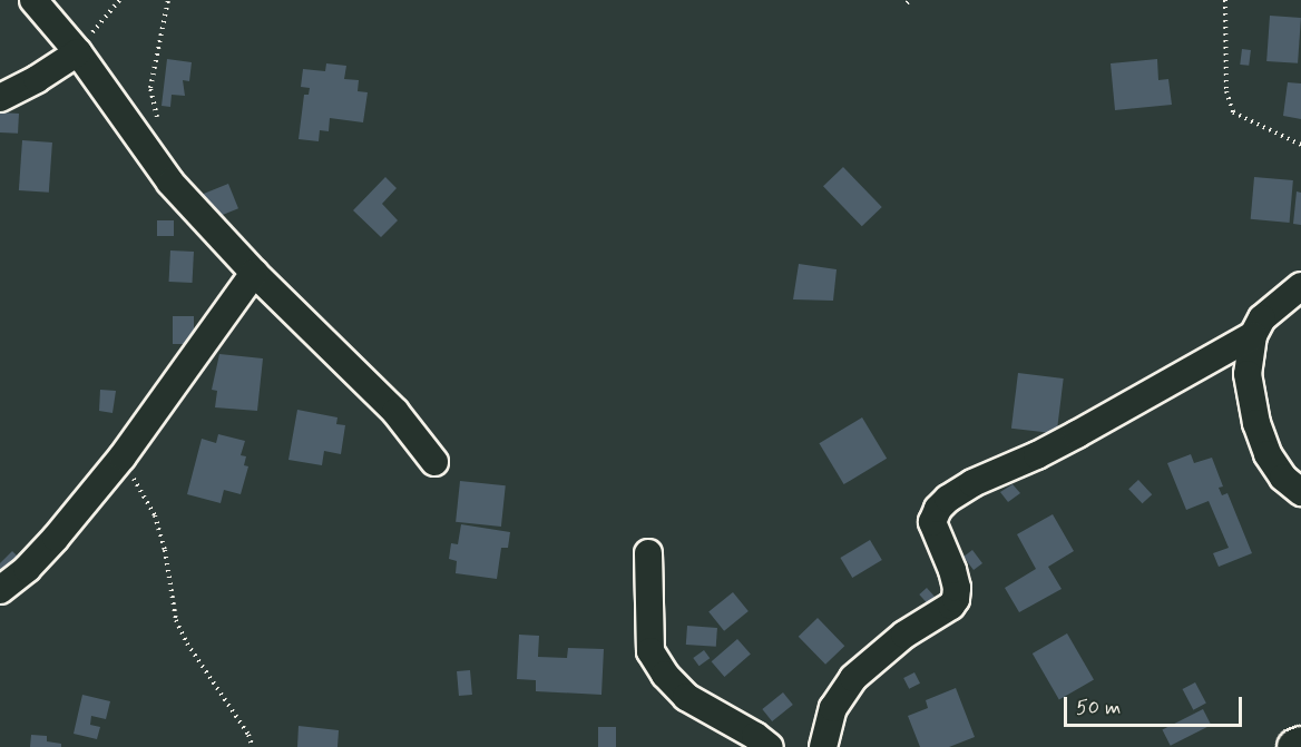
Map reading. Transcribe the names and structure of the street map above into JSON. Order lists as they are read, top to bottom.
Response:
{
  "scale_bar": "50 m"
}
